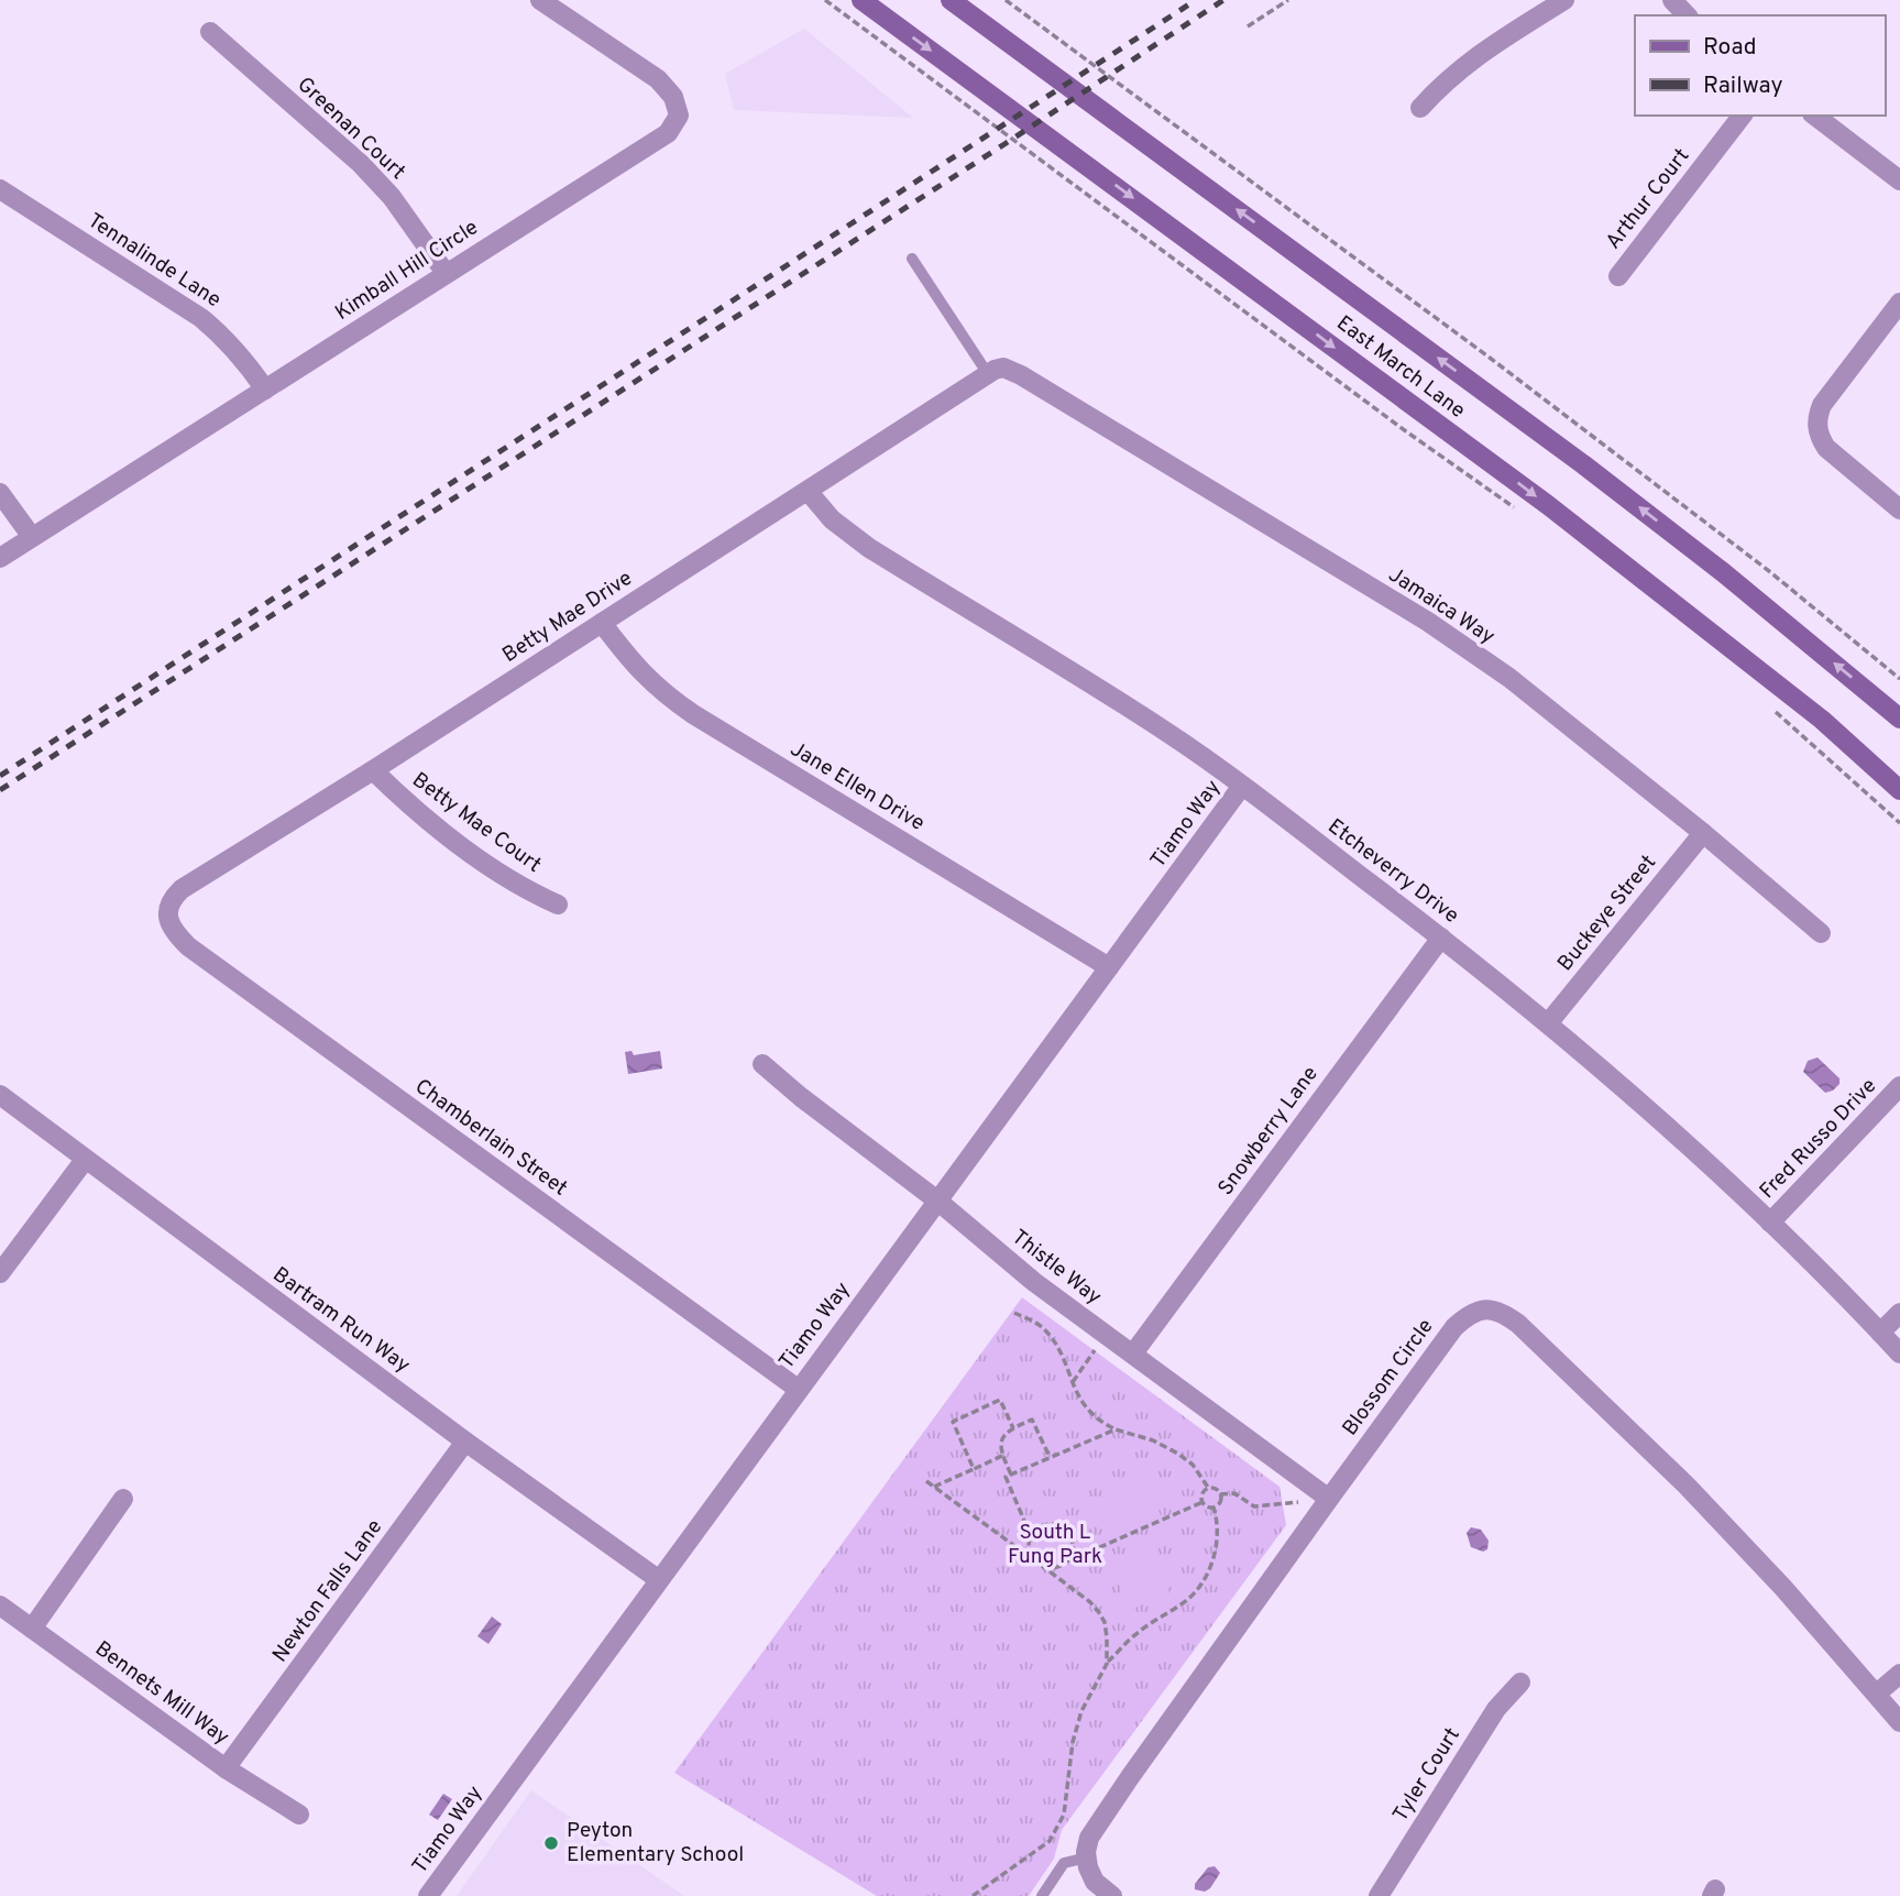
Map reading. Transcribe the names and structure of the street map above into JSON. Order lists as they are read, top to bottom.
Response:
{
  "streets": {
    "main road": ["East March Lane"],
    "street": [
      "Greenan Court",
      "Arthur Court",
      "Tennalinde Lane",
      "Kimball Hill Circle",
      "Jamaica Way",
      "Betty Mae Drive",
      "Jane Ellen Drive",
      "Betty Mae Court",
      "Tiamo Way",
      "Etcheverry Drive",
      "Buckeye Street",
      "Snowberry Lane",
      "Chamberlain Street",
      "Fred Russo Drive",
      "Thistle Way",
      "Bartram Run Way",
      "Blossom Circle",
      "Newton Falls Lane",
      "Bennets Mill Way",
      "Tyler Court"
    ]
  },
  "crossings": [
    ["Greenan Court", "Kimball Hill Circle"],
    ["Tennalinde Lane", "Kimball Hill Circle"],
    ["Jamaica Way", "Betty Mae Drive"],
    ["Jamaica Way", "Buckeye Street"],
    ["Betty Mae Drive", "Jane Ellen Drive"],
    ["Betty Mae Drive", "Betty Mae Court"],
    ["Betty Mae Drive", "Etcheverry Drive"],
    ["Betty Mae Drive", "Chamberlain Street"],
    ["Jane Ellen Drive", "Tiamo Way"],
    ["Tiamo Way", "Etcheverry Drive"],
    ["Tiamo Way", "Chamberlain Street"],
    ["Tiamo Way", "Thistle Way"],
    ["Tiamo Way", "Bartram Run Way"],
    ["Etcheverry Drive", "Buckeye Street"],
    ["Etcheverry Drive", "Snowberry Lane"],
    ["Etcheverry Drive", "Fred Russo Drive"],
    ["Snowberry Lane", "Thistle Way"],
    ["Thistle Way", "Blossom Circle"],
    ["Bartram Run Way", "Newton Falls Lane"],
    ["Newton Falls Lane", "Bennets Mill Way"]
  ],
  "parks": ["South L Fung Park"],
  "places": ["Peyton Elementary School"],
  "legend": ["Road", "Railway"]
}
